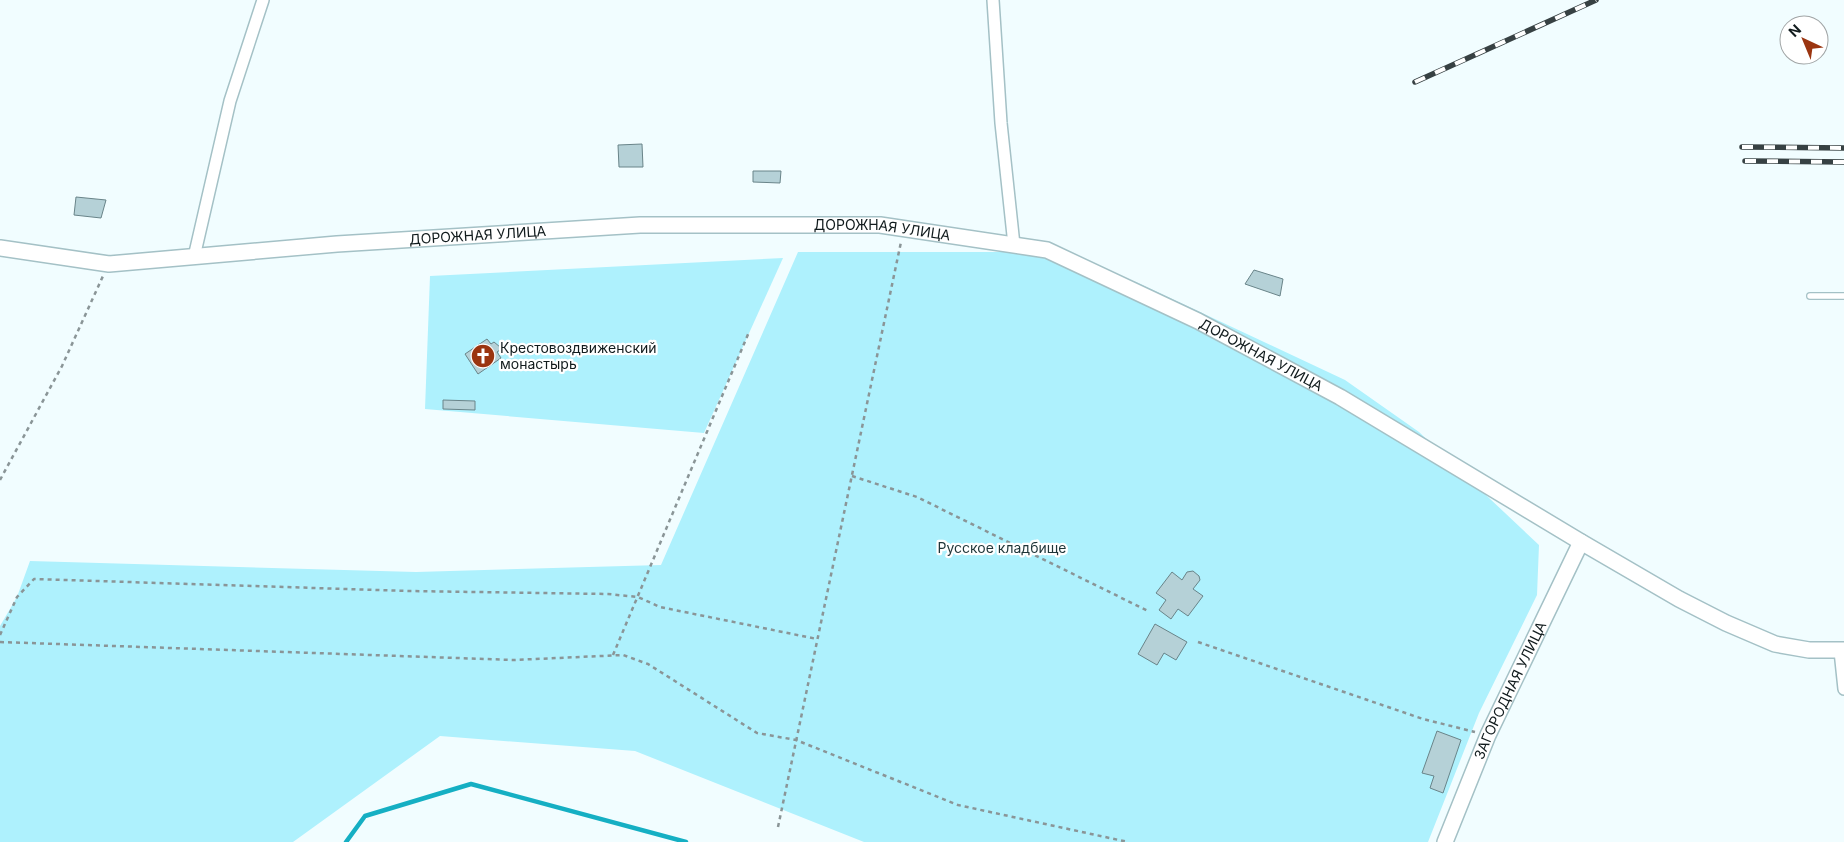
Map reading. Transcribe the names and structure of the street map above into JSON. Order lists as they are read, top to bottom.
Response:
{
  "streets": {
    "street": ["ДОРОЖНАЯ УЛИЦА", "ЗАГОРОДНАЯ УЛИЦА"]
  },
  "crossings": [
    ["ДОРОЖНАЯ УЛИЦА", "ЗАГОРОДНАЯ УЛИЦА"]
  ],
  "parks": ["Русское кладбище"],
  "places": {
    "church": ["Крестовоздвиженский монастырь"]
  },
  "north": "top left"
}
